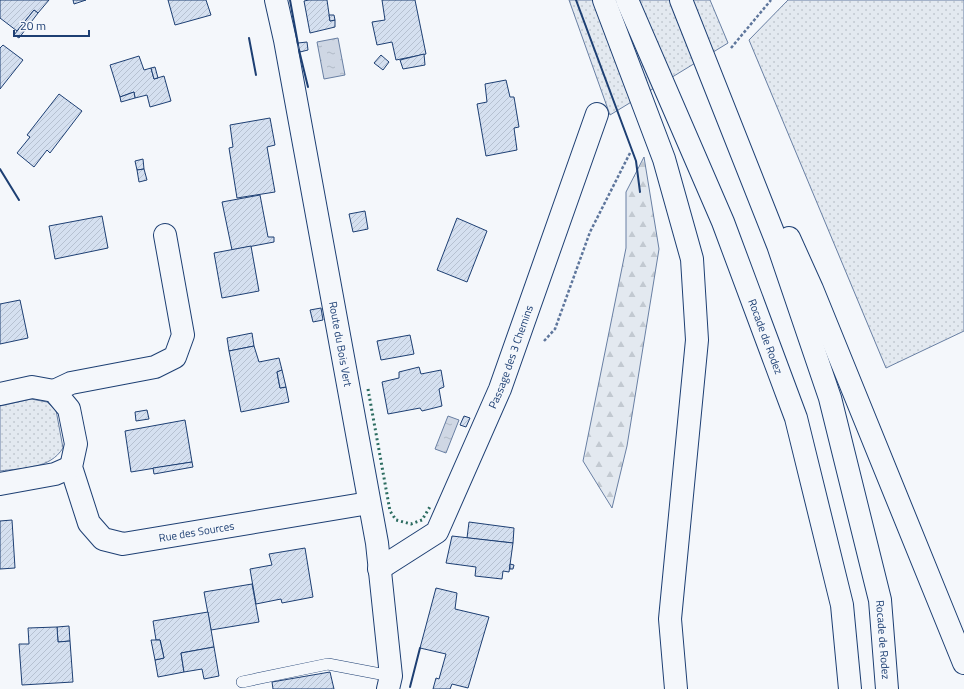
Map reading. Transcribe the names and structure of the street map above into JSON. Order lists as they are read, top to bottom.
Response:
{
  "streets": {
    "main road": [
      "Rocade de Rodez",
      "Route du Bois Vert",
      "Passage des 3 Chemins",
      "Rue des Sources"
    ]
  },
  "crossings": [
    ["Route du Bois Vert", "Passage des 3 Chemins"],
    ["Route du Bois Vert", "Rue des Sources"]
  ],
  "scale_bar": "20 m"
}
